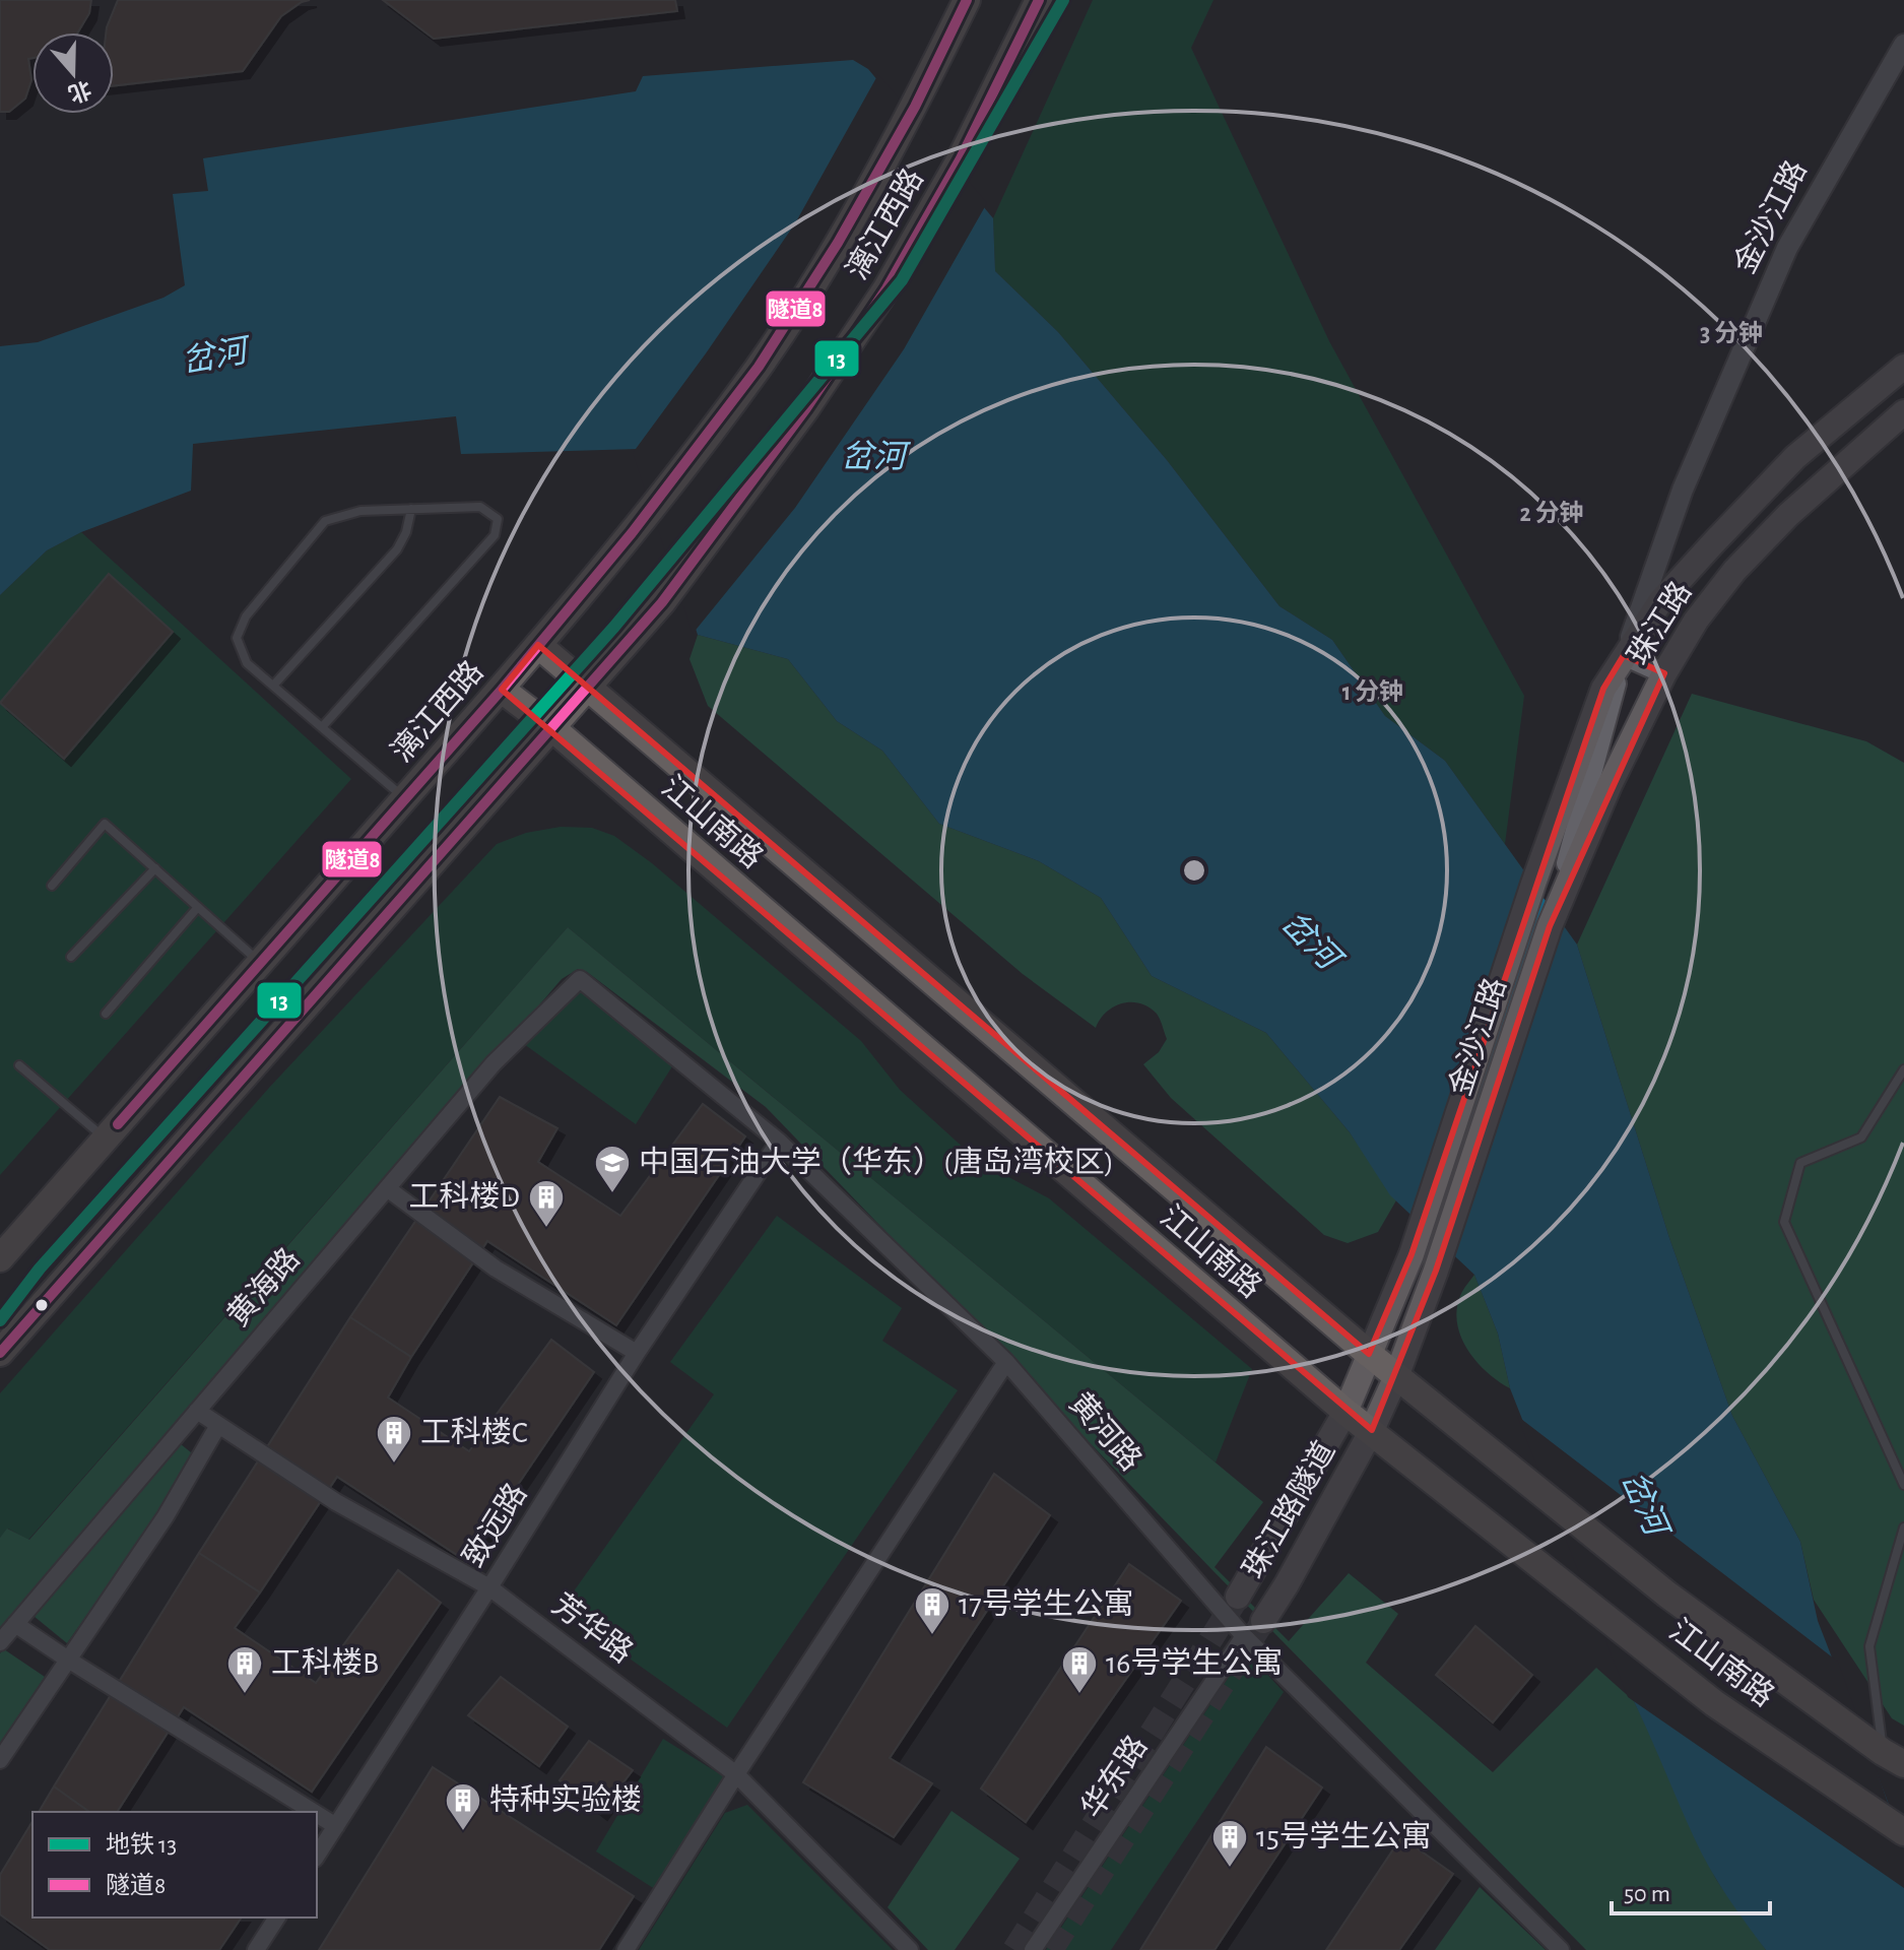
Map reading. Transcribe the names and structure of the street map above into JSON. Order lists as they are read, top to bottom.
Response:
{
  "streets": {
    "main road": [
      "金沙江路",
      "漓江西路",
      "珠江路",
      "江山南路",
      "珠江路隧道"
    ],
    "street": [
      "黄海路",
      "黄河路",
      "致远路",
      "芳华路",
      "华东路"
    ]
  },
  "crossings": [
    ["金沙江路", "珠江路"],
    ["金沙江路", "江山南路"],
    ["金沙江路", "珠江路隧道"],
    ["漓江西路", "江山南路"],
    ["江山南路", "珠江路隧道"],
    ["黄海路", "黄河路"],
    ["黄海路", "芳华路"],
    ["黄河路", "致远路"],
    ["黄河路", "华东路"],
    ["致远路", "芳华路"]
  ],
  "water": ["岔河"],
  "places": {
    "school or university": ["中国石油大学（华东）(唐岛湾校区)"],
    "building": [
      "工科楼D",
      "工科楼C",
      "17号学生公寓",
      "工科楼B",
      "16号学生公寓",
      "特种实验楼",
      "15号学生公寓"
    ]
  },
  "lines": ["metro line 13", "transit line 隧道8"],
  "legend": ["地铁 13", "隧道8"],
  "scale_bar": "50 m",
  "north": "bottom",
  "rings": ["3 分钟", "2 分钟", "1 分钟"]
}
